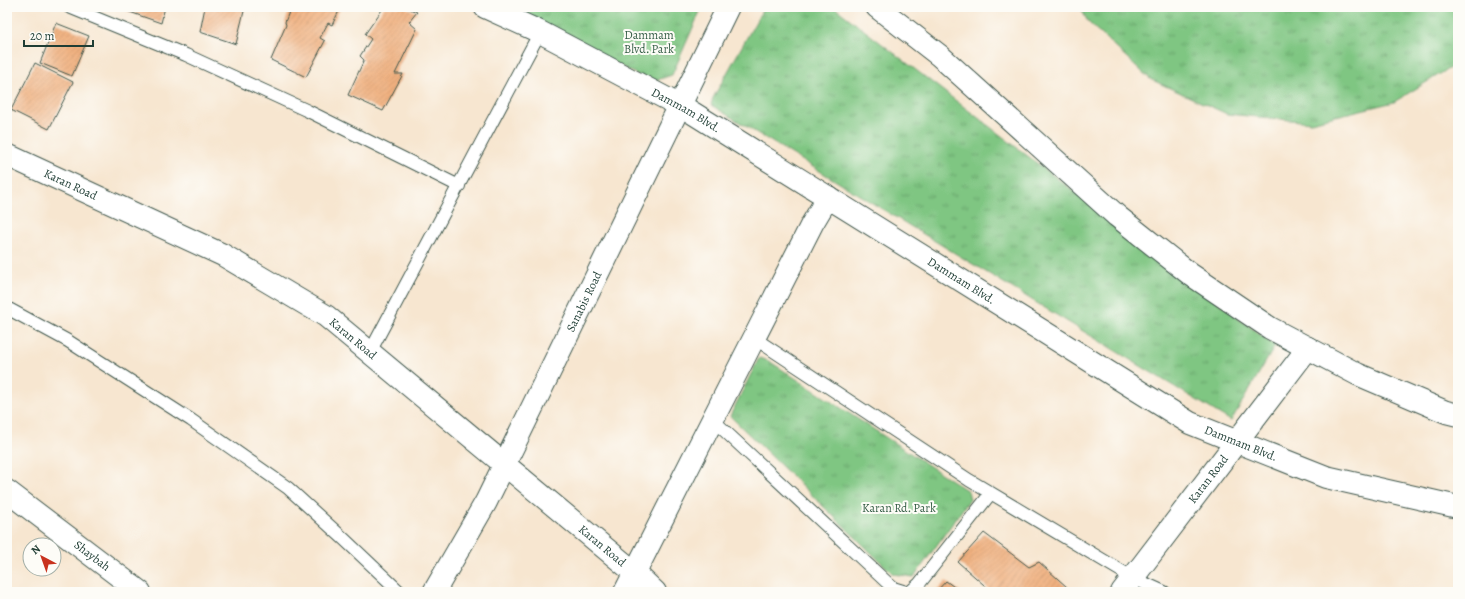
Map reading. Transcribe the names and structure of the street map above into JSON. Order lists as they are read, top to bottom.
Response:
{
  "streets": {
    "street": [
      "Dammam Blvd.",
      "Karan Road",
      "Sanabis Road",
      "Shaybah"
    ]
  },
  "crossings": [
    ["Dammam Blvd.", "Karan Road"],
    ["Dammam Blvd.", "Sanabis Road"],
    ["Karan Road", "Sanabis Road"]
  ],
  "parks": ["Dammam Blvd. Park", "Karan Rd. Park"],
  "scale_bar": "20 m",
  "north": "top left"
}
